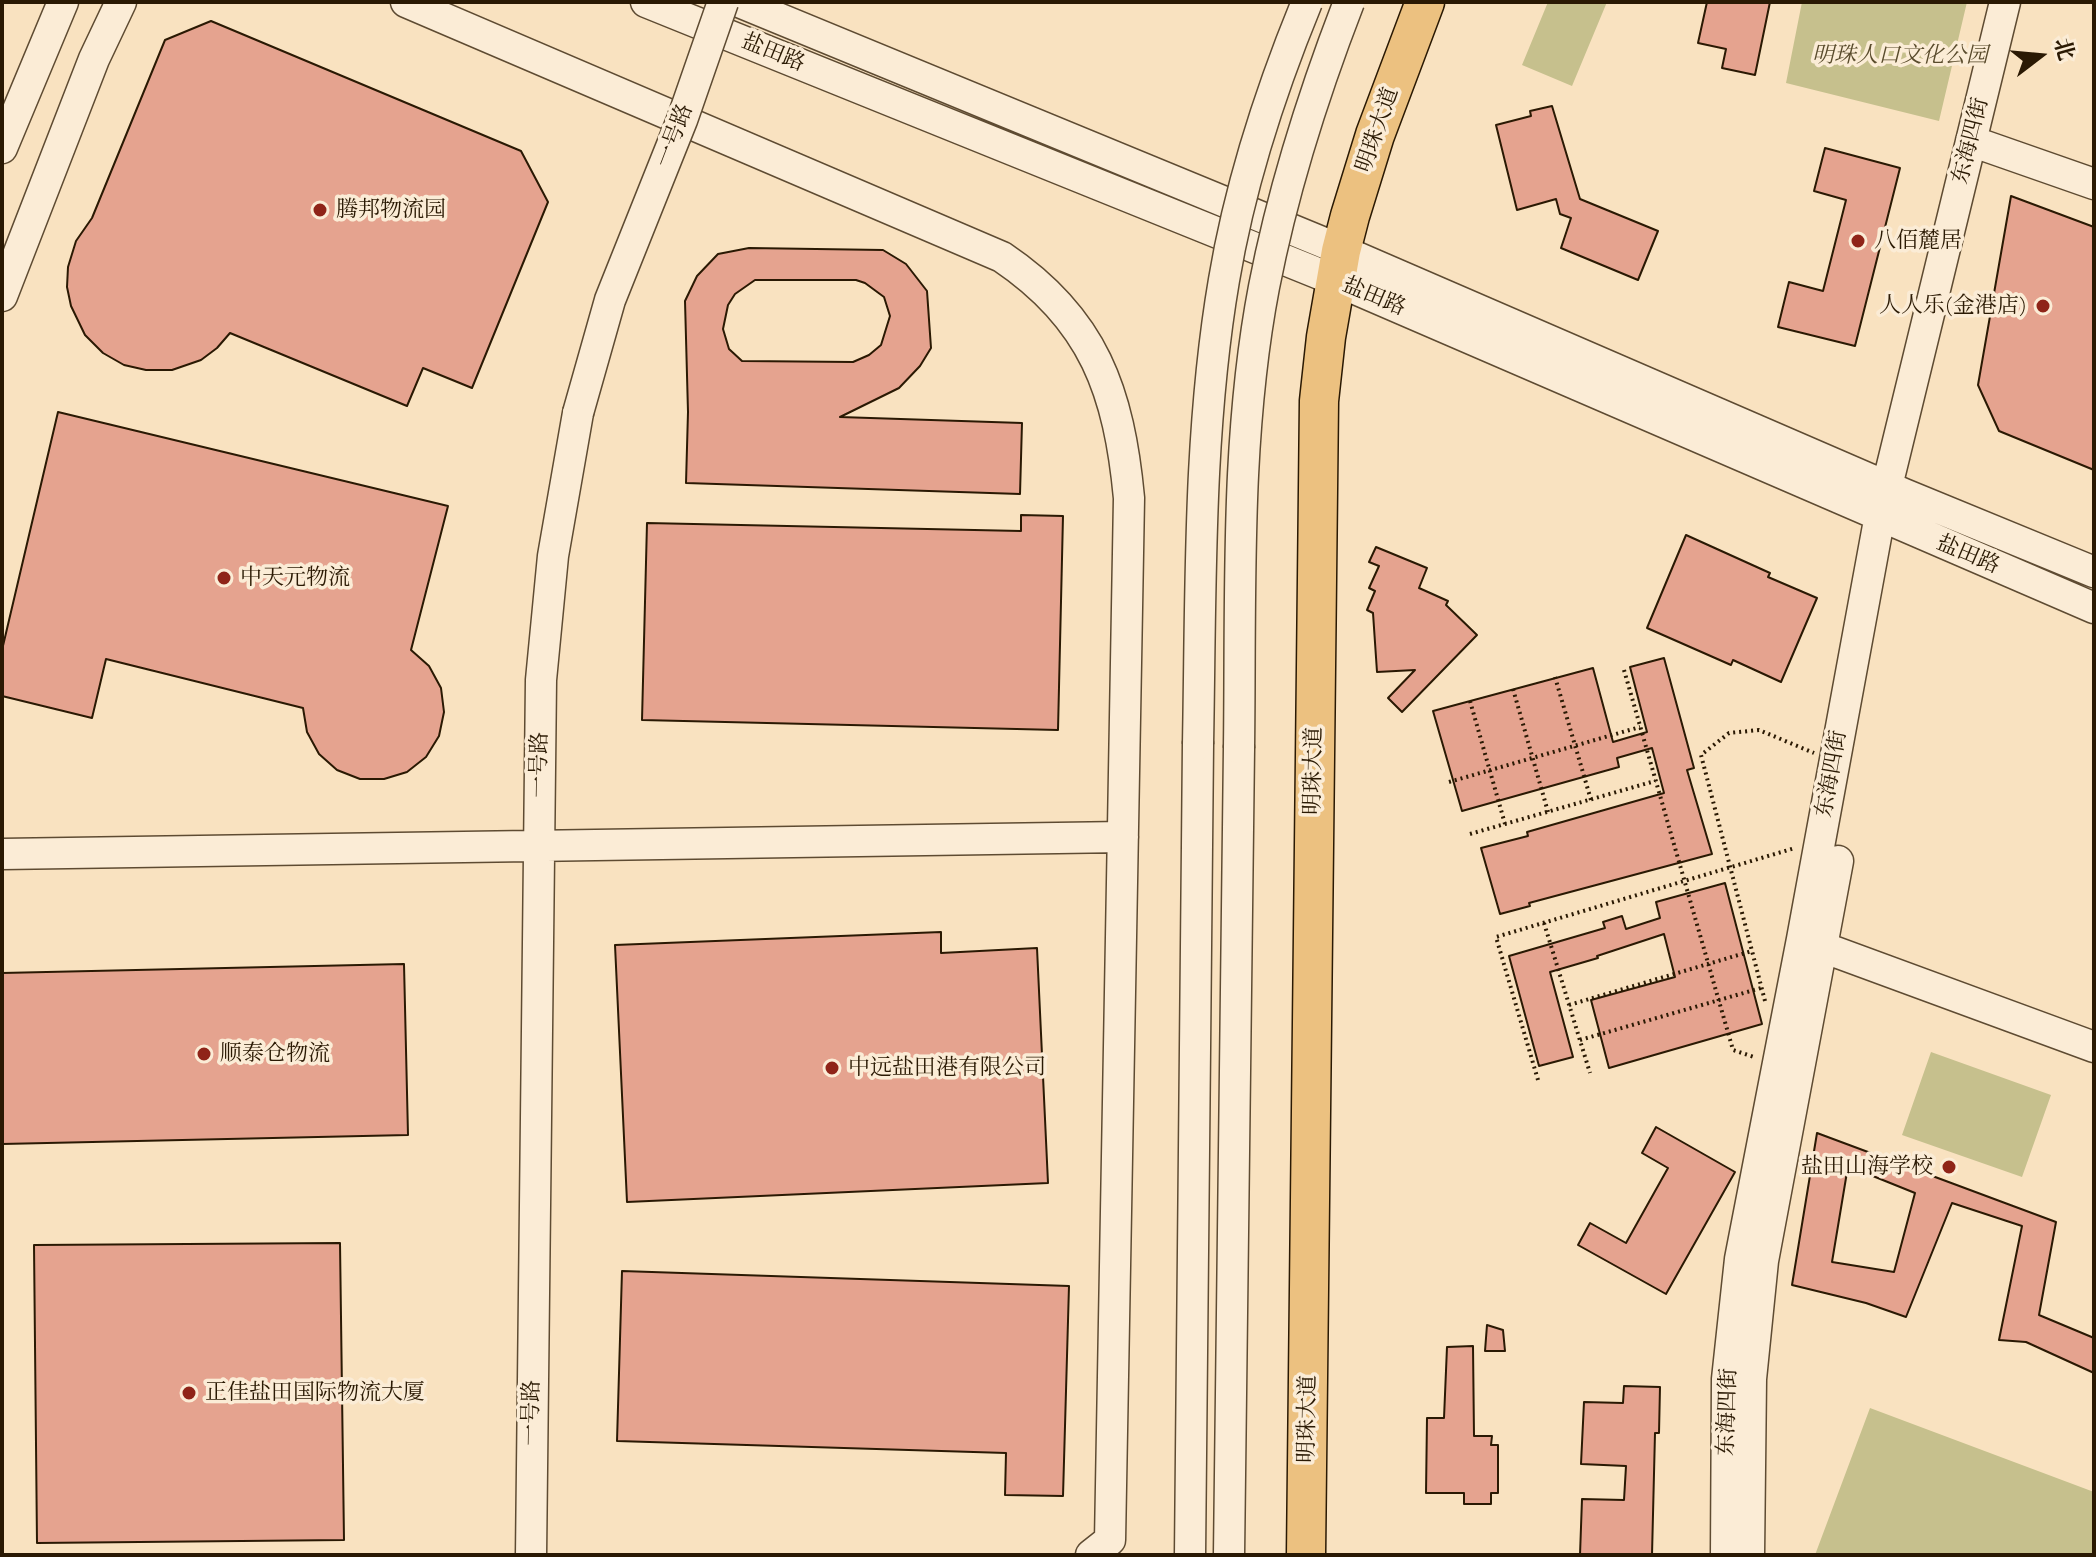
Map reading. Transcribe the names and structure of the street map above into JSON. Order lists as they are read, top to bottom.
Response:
{
  "streets": {
    "main road": ["明珠大道"],
    "street": ["盐田路", "一号路", "东海四街"]
  },
  "crossings": [
    ["盐田路", "明珠大道"],
    ["盐田路", "东海四街"]
  ],
  "parks": ["明珠人口文化公园"],
  "places": [
    "腾邦物流园",
    "八佰麓居",
    "人人乐(金港店)",
    "中天元物流",
    "顺泰仓物流",
    "中远盐田港有限公司",
    "盐田山海学校",
    "正佳盐田国际物流大厦"
  ],
  "north": "right"
}
